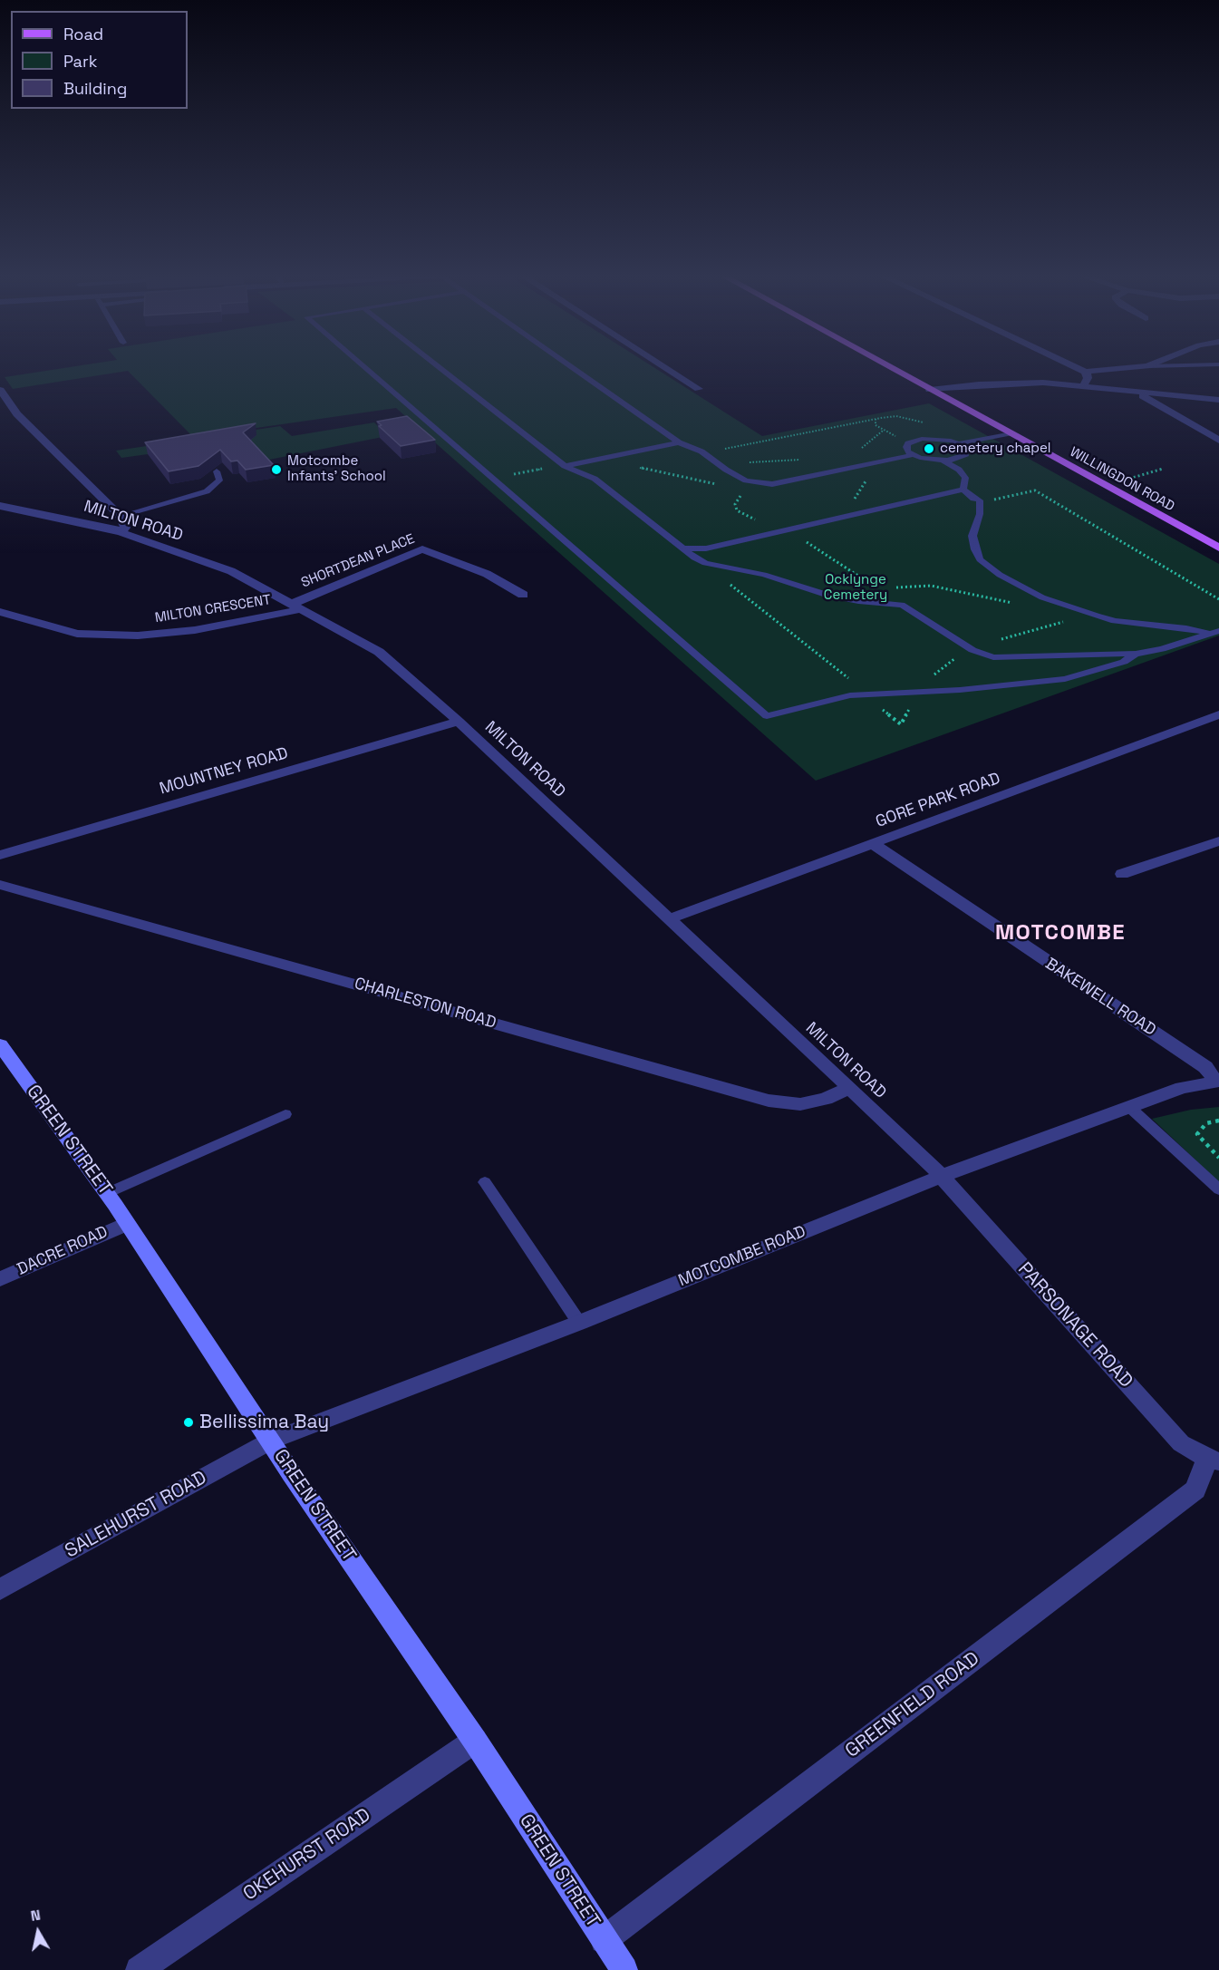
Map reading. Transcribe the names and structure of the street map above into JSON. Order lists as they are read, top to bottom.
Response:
{
  "streets": {
    "main road": ["WILLINGDON ROAD"],
    "street": [
      "MILTON ROAD",
      "SHORTDEAN PLACE",
      "MILTON CRESCENT",
      "MOUNTNEY ROAD",
      "GORE PARK ROAD",
      "BAKEWELL ROAD",
      "CHARLESTON ROAD",
      "GREEN STREET",
      "DACRE ROAD",
      "MOTCOMBE ROAD",
      "PARSONAGE ROAD",
      "SALEHURST ROAD",
      "GREENFIELD ROAD",
      "OKEHURST ROAD"
    ]
  },
  "crossings": [
    ["MILTON ROAD", "SHORTDEAN PLACE"],
    ["MILTON ROAD", "MILTON CRESCENT"],
    ["MILTON ROAD", "MOUNTNEY ROAD"],
    ["MILTON ROAD", "GORE PARK ROAD"],
    ["MILTON ROAD", "CHARLESTON ROAD"],
    ["MILTON ROAD", "MOTCOMBE ROAD"],
    ["MILTON ROAD", "PARSONAGE ROAD"],
    ["SHORTDEAN PLACE", "MILTON CRESCENT"],
    ["GORE PARK ROAD", "BAKEWELL ROAD"],
    ["BAKEWELL ROAD", "MOTCOMBE ROAD"],
    ["GREEN STREET", "DACRE ROAD"],
    ["GREEN STREET", "MOTCOMBE ROAD"],
    ["GREEN STREET", "SALEHURST ROAD"],
    ["GREEN STREET", "GREENFIELD ROAD"],
    ["GREEN STREET", "OKEHURST ROAD"],
    ["MOTCOMBE ROAD", "PARSONAGE ROAD"],
    ["MOTCOMBE ROAD", "SALEHURST ROAD"],
    ["PARSONAGE ROAD", "GREENFIELD ROAD"]
  ],
  "districts": ["MOTCOMBE"],
  "parks": ["Ocklynge Cemetery"],
  "places": ["cemetery chapel", "Motcombe Infants' School", "Bellissima Bay"],
  "legend": ["Road", "Park", "Building"],
  "north": "top"
}
